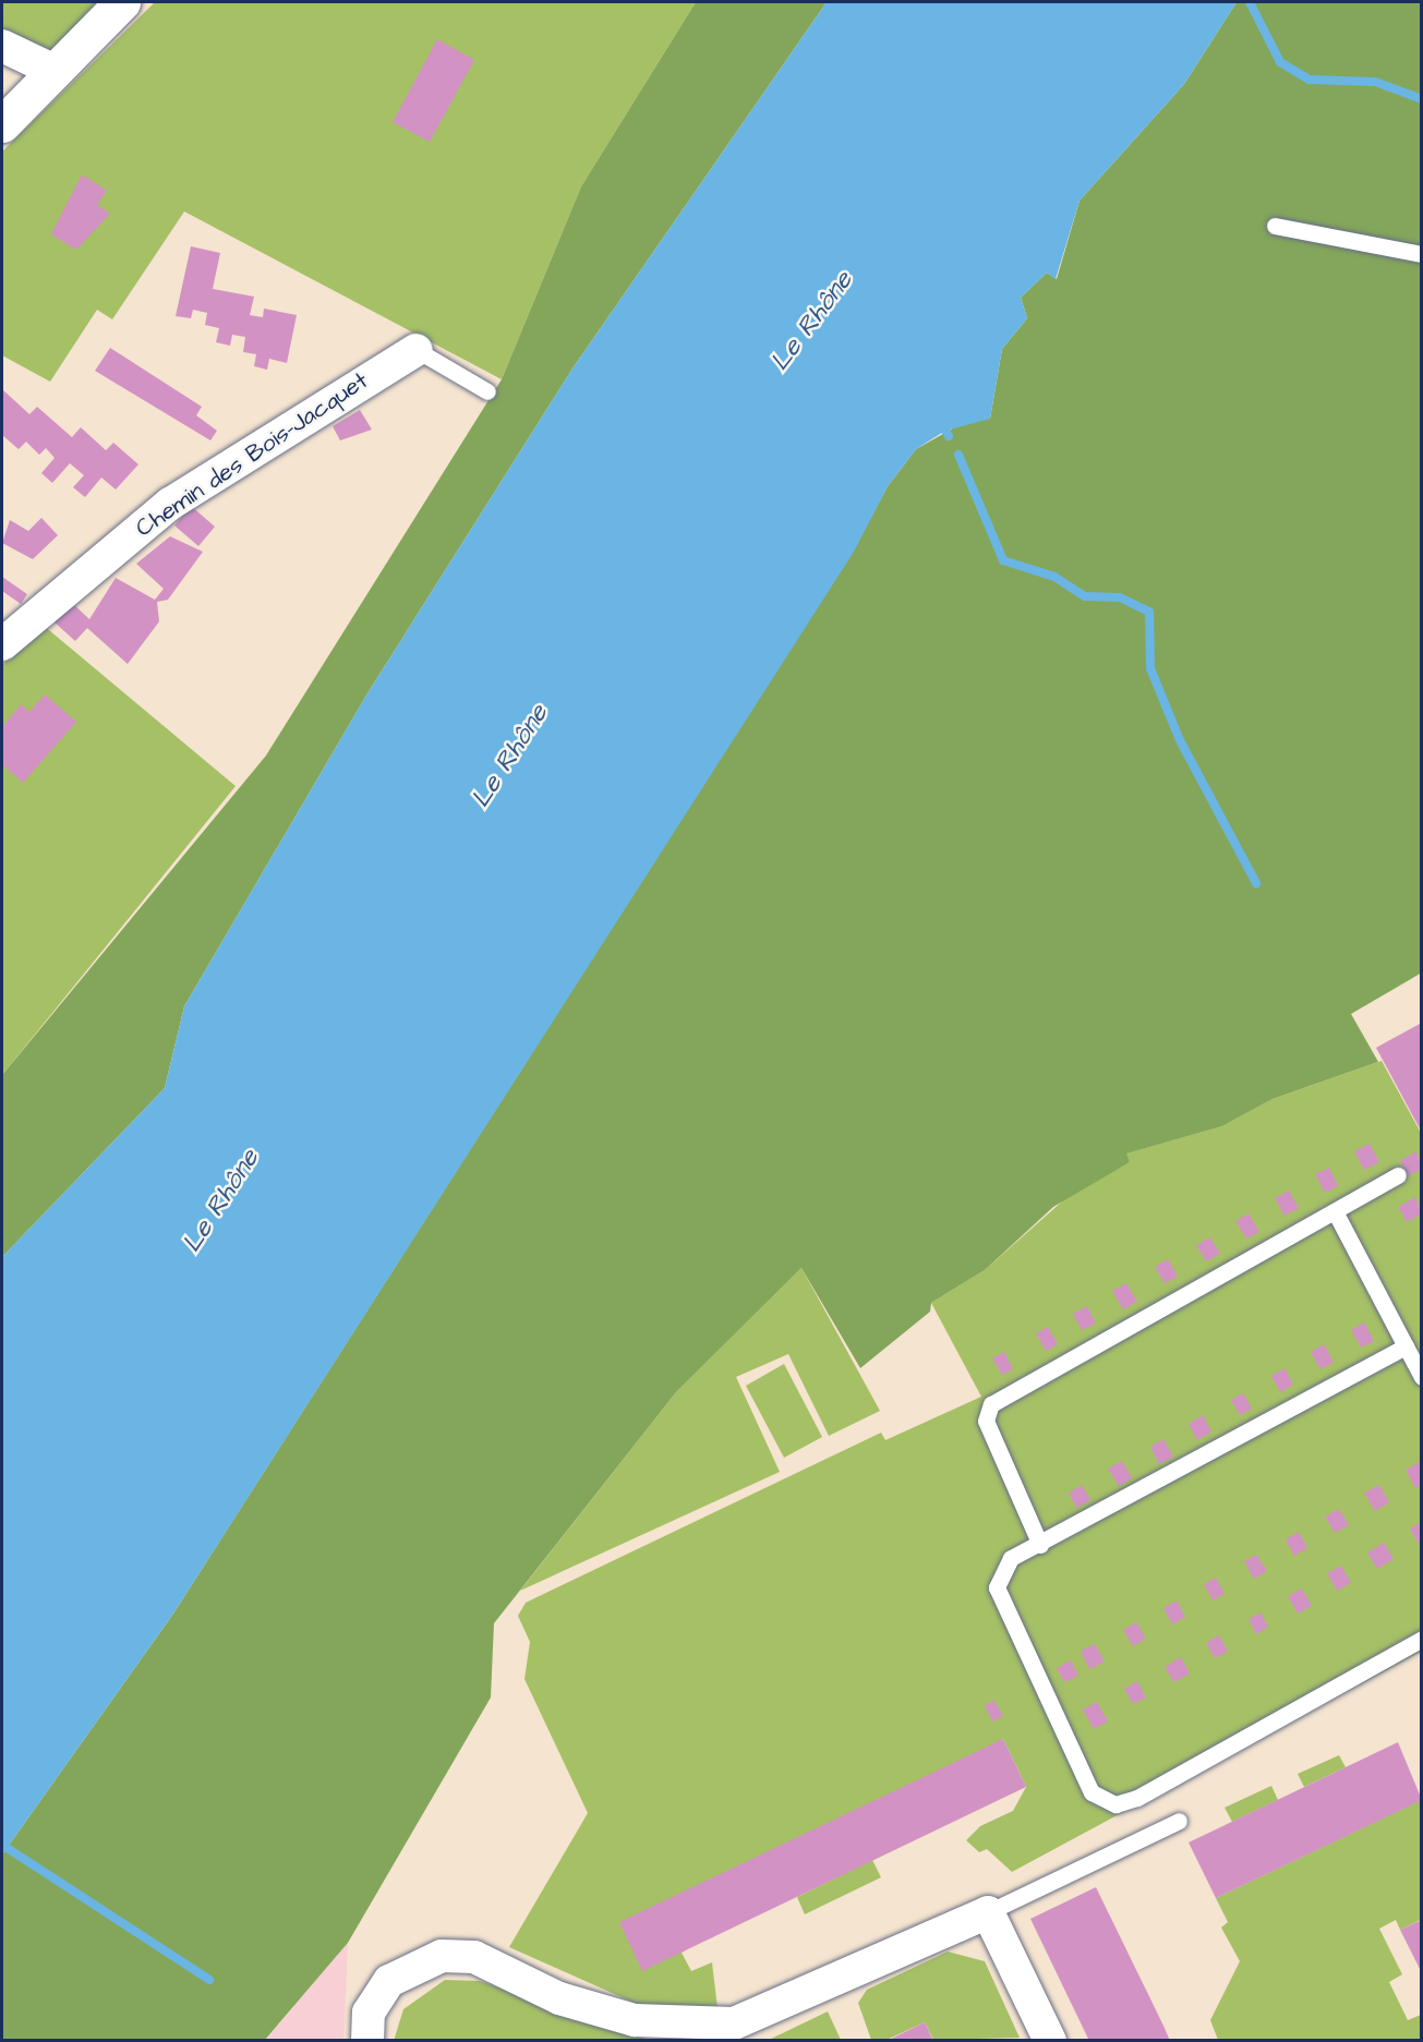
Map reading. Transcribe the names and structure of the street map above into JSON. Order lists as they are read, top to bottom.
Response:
{
  "streets": {
    "street": ["Chemin des Bois-Jacquet"]
  },
  "water": ["Le Rhône"]
}
